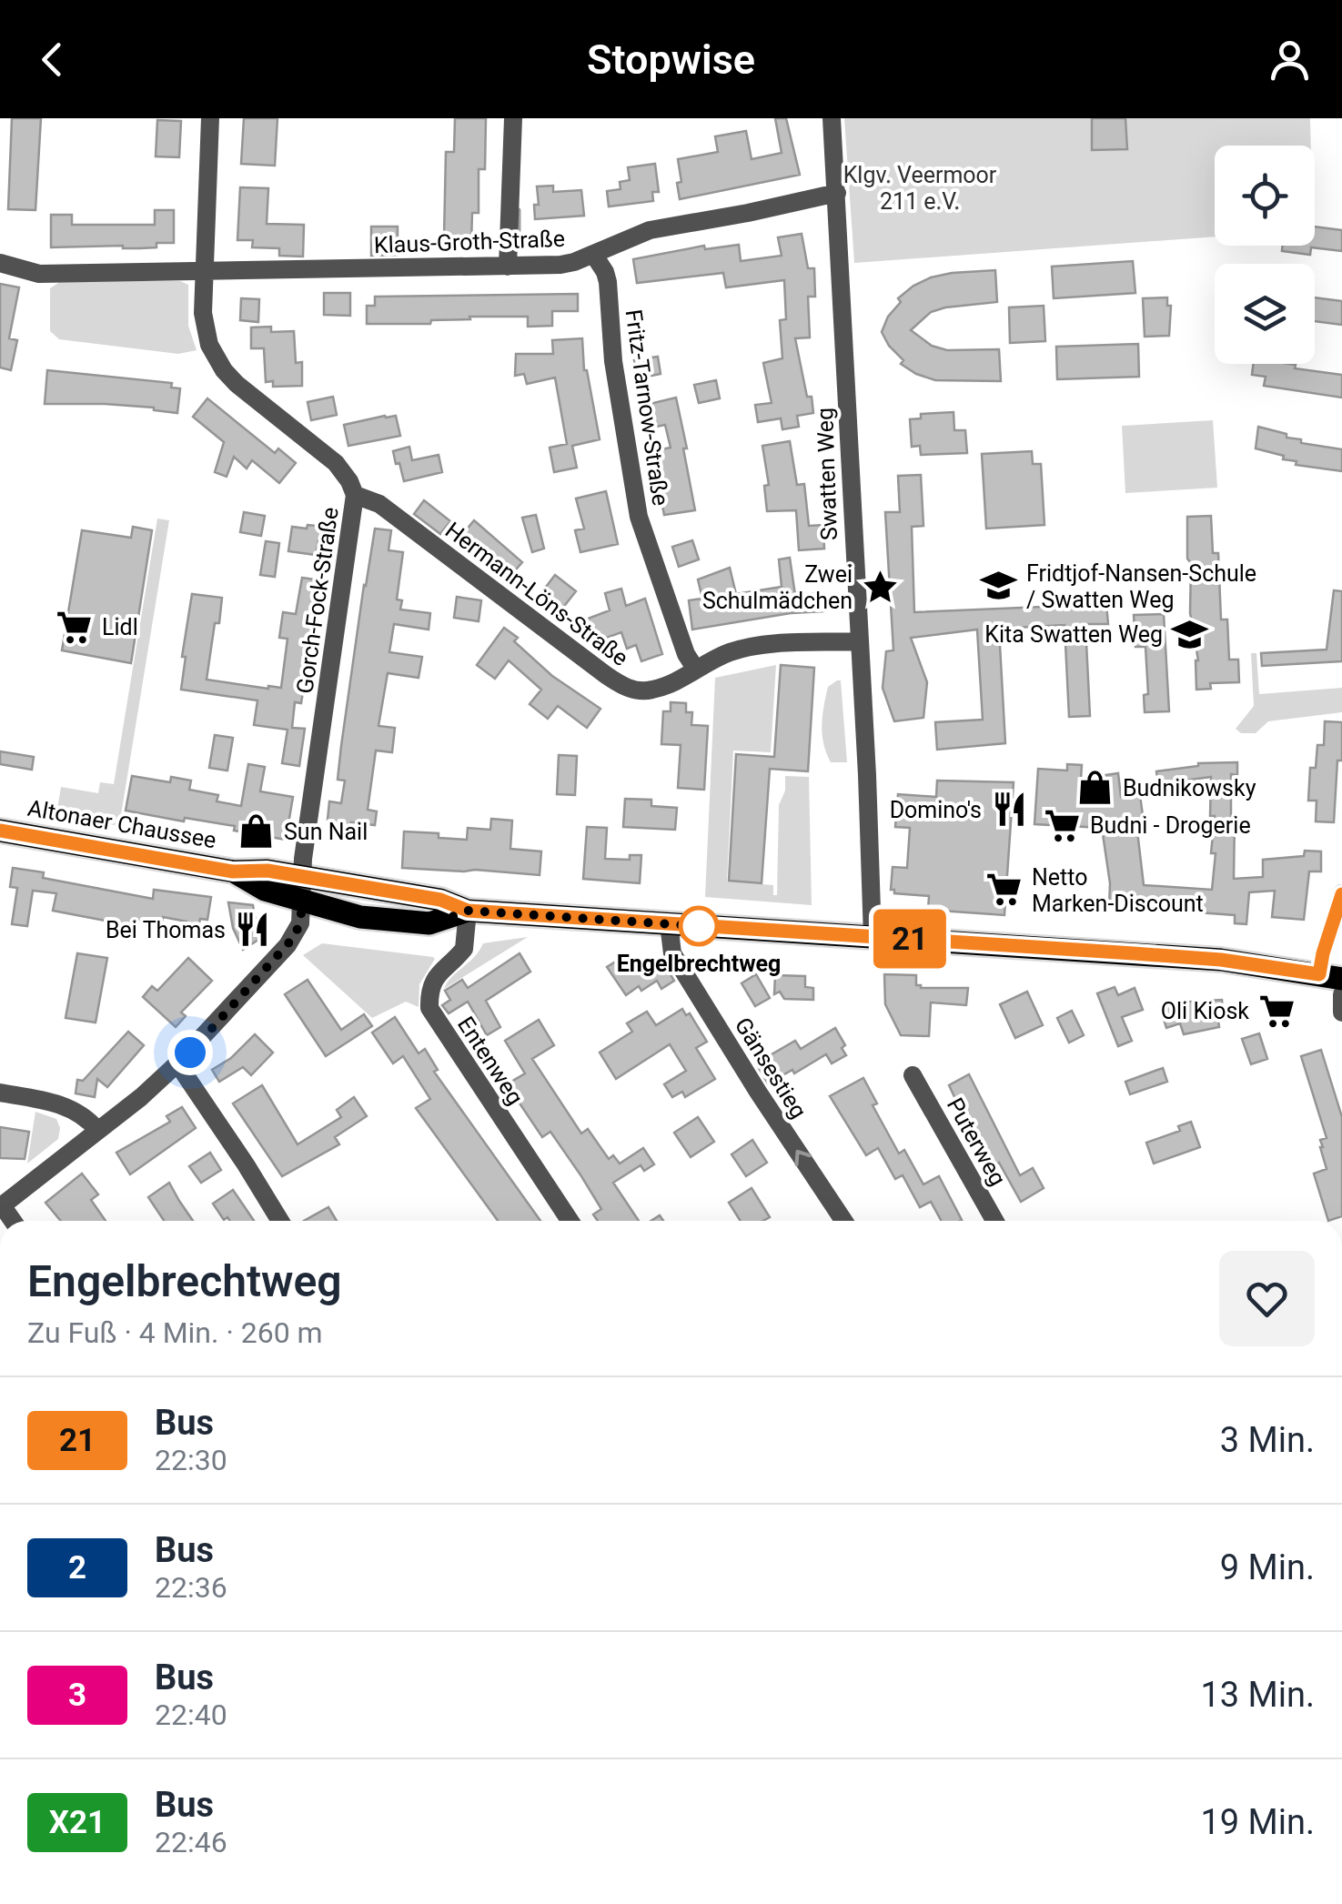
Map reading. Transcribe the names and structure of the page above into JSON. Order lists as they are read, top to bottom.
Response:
{
  "streets": {
    "main road": ["Altonaer Chaussee"],
    "street": [
      "Klaus-Groth-Straße",
      "Fritz-Tarnow-Straße",
      "Swatten Weg",
      "Hermann-Löns-Straße",
      "Gorch-Fock-Straße",
      "Entenweg",
      "Gänsestieg",
      "Puterweg"
    ]
  },
  "crossings": [
    ["Klaus-Groth-Straße", "Fritz-Tarnow-Straße"],
    ["Klaus-Groth-Straße", "Swatten Weg"],
    ["Klaus-Groth-Straße", "Gorch-Fock-Straße"],
    ["Fritz-Tarnow-Straße", "Hermann-Löns-Straße"],
    ["Swatten Weg", "Hermann-Löns-Straße"],
    ["Hermann-Löns-Straße", "Gorch-Fock-Straße"],
    ["Gorch-Fock-Straße", "Altonaer Chaussee"],
    ["Altonaer Chaussee", "Entenweg"]
  ],
  "one_way": ["Gänsestieg"],
  "parks": ["Klgv. Veermoor 211 e.V."],
  "places": {
    "school or university": ["Fridtjof-Nansen-Schule / Swatten Weg", "Kita Swatten Weg"],
    "place": ["Zwei Schulmädchen"],
    "supermarket": [
      "Lidl",
      "Budni - Drogerie",
      "Netto Marken-Discount",
      "Oli Kiosk"
    ],
    "shop": ["Budnikowsky", "Sun Nail"],
    "restaurant": ["Domino's", "Bei Thomas"],
    "other": ["Engelbrechtweg"]
  },
  "lines": ["bus line 21"],
  "page": {
    "header": "Stopwise",
    "on_map": "21",
    "heading": ["Engelbrechtweg", "Zu Fuß · 4 Min. · 260 m"],
    "list": [
      {
        "mark": "21",
        "name": "Bus",
        "note": "22:30",
        "value": "3 Min."
      },
      {
        "mark": "2",
        "name": "Bus",
        "note": "22:36",
        "value": "9 Min."
      },
      {
        "mark": "3",
        "name": "Bus",
        "note": "22:40",
        "value": "13 Min."
      },
      {
        "mark": "X21",
        "name": "Bus",
        "note": "22:46",
        "value": "19 Min."
      }
    ]
  }
}
